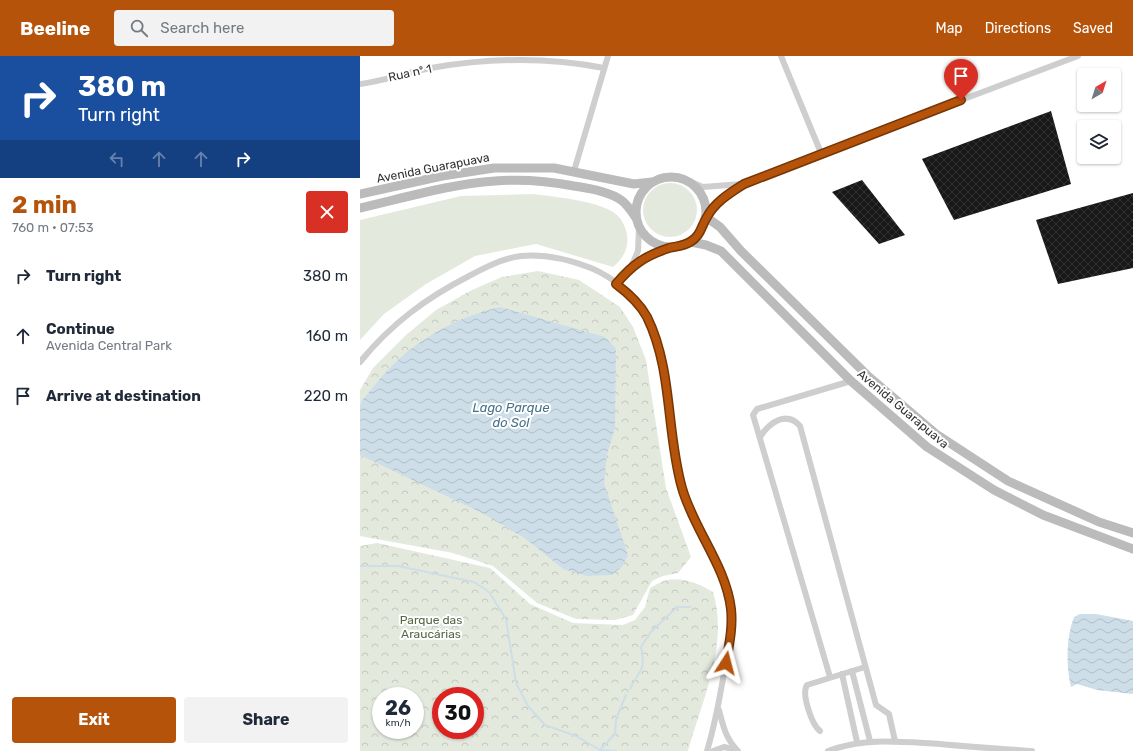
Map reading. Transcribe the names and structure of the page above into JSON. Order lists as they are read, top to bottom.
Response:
{
  "streets": {
    "street": ["Rua nº 1", "Avenida Guarapuava"]
  },
  "water": ["Lago Parque do Sol"],
  "parks": ["Parque das Araucárias"],
  "north": "top right",
  "page": {
    "header": "Beeline",
    "search": "Search here",
    "nav": ["Map", "Directions", "Saved"],
    "turn": ["380 m", "Turn right"],
    "heading": ["2 min", "760 m · 07:53"],
    "list": [
      {
        "name": "Turn right",
        "value": "380 m"
      },
      {
        "name": "Continue",
        "note": "Avenida Central Park",
        "value": "160 m"
      },
      {
        "name": "Arrive at destination",
        "value": "220 m"
      }
    ],
    "speed": "26 km/h",
    "limit": "30",
    "buttons": ["Exit", "Share"]
  }
}
